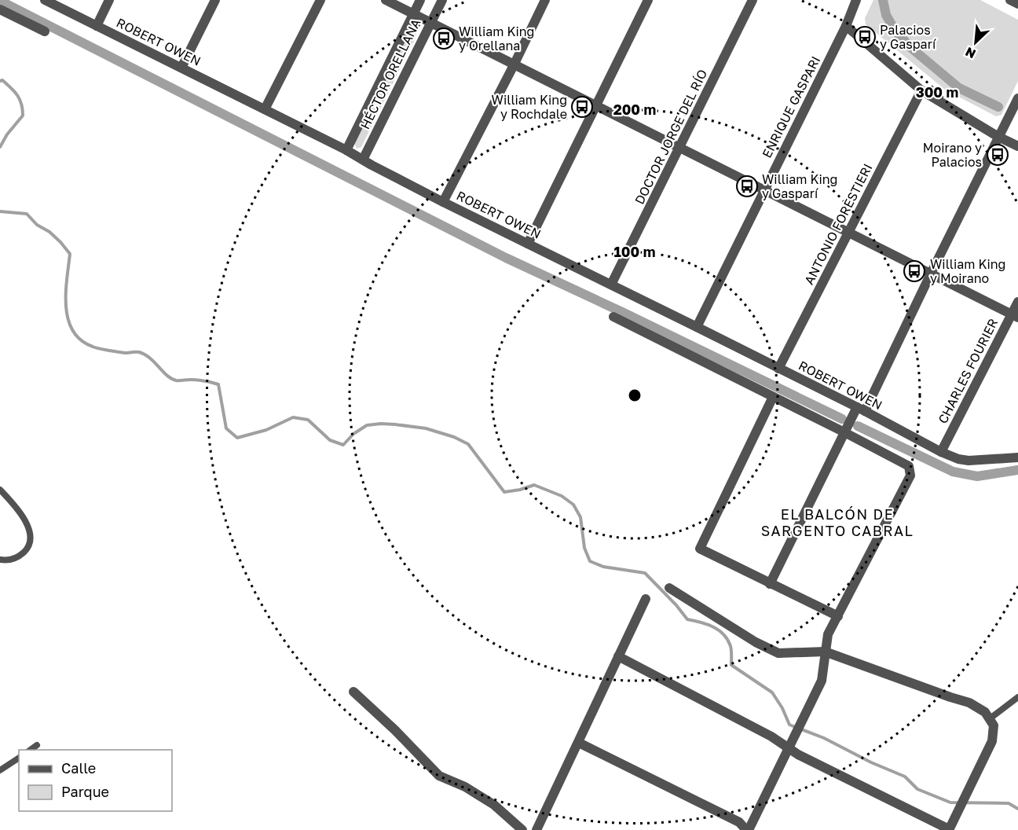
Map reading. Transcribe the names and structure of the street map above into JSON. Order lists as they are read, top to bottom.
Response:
{
  "streets": {
    "street": [
      "ROBERT OWEN",
      "HÉCTOR ORELLANA",
      "ENRIQUE GASPARI",
      "DOCTOR JORGE DEL RÍO",
      "ANTONIO FORESTIERI",
      "CHARLES FOURIER"
    ]
  },
  "crossings": [
    ["ROBERT OWEN", "HÉCTOR ORELLANA"],
    ["ROBERT OWEN", "ENRIQUE GASPARI"],
    ["ROBERT OWEN", "DOCTOR JORGE DEL RÍO"],
    ["ROBERT OWEN", "ANTONIO FORESTIERI"],
    ["ROBERT OWEN", "CHARLES FOURIER"]
  ],
  "districts": ["EL BALCÓN DE SARGENTO CABRAL"],
  "places": {
    "bus stop": [
      "Palacios y Gasparí",
      "William King y Orellana",
      "William King y Rochdale",
      "Moirano y Palacios",
      "William King y Gasparí",
      "William King y Moirano"
    ]
  },
  "legend": ["Calle", "Parque"],
  "north": "bottom left",
  "rings": ["300 m", "200 m", "100 m"]
}
